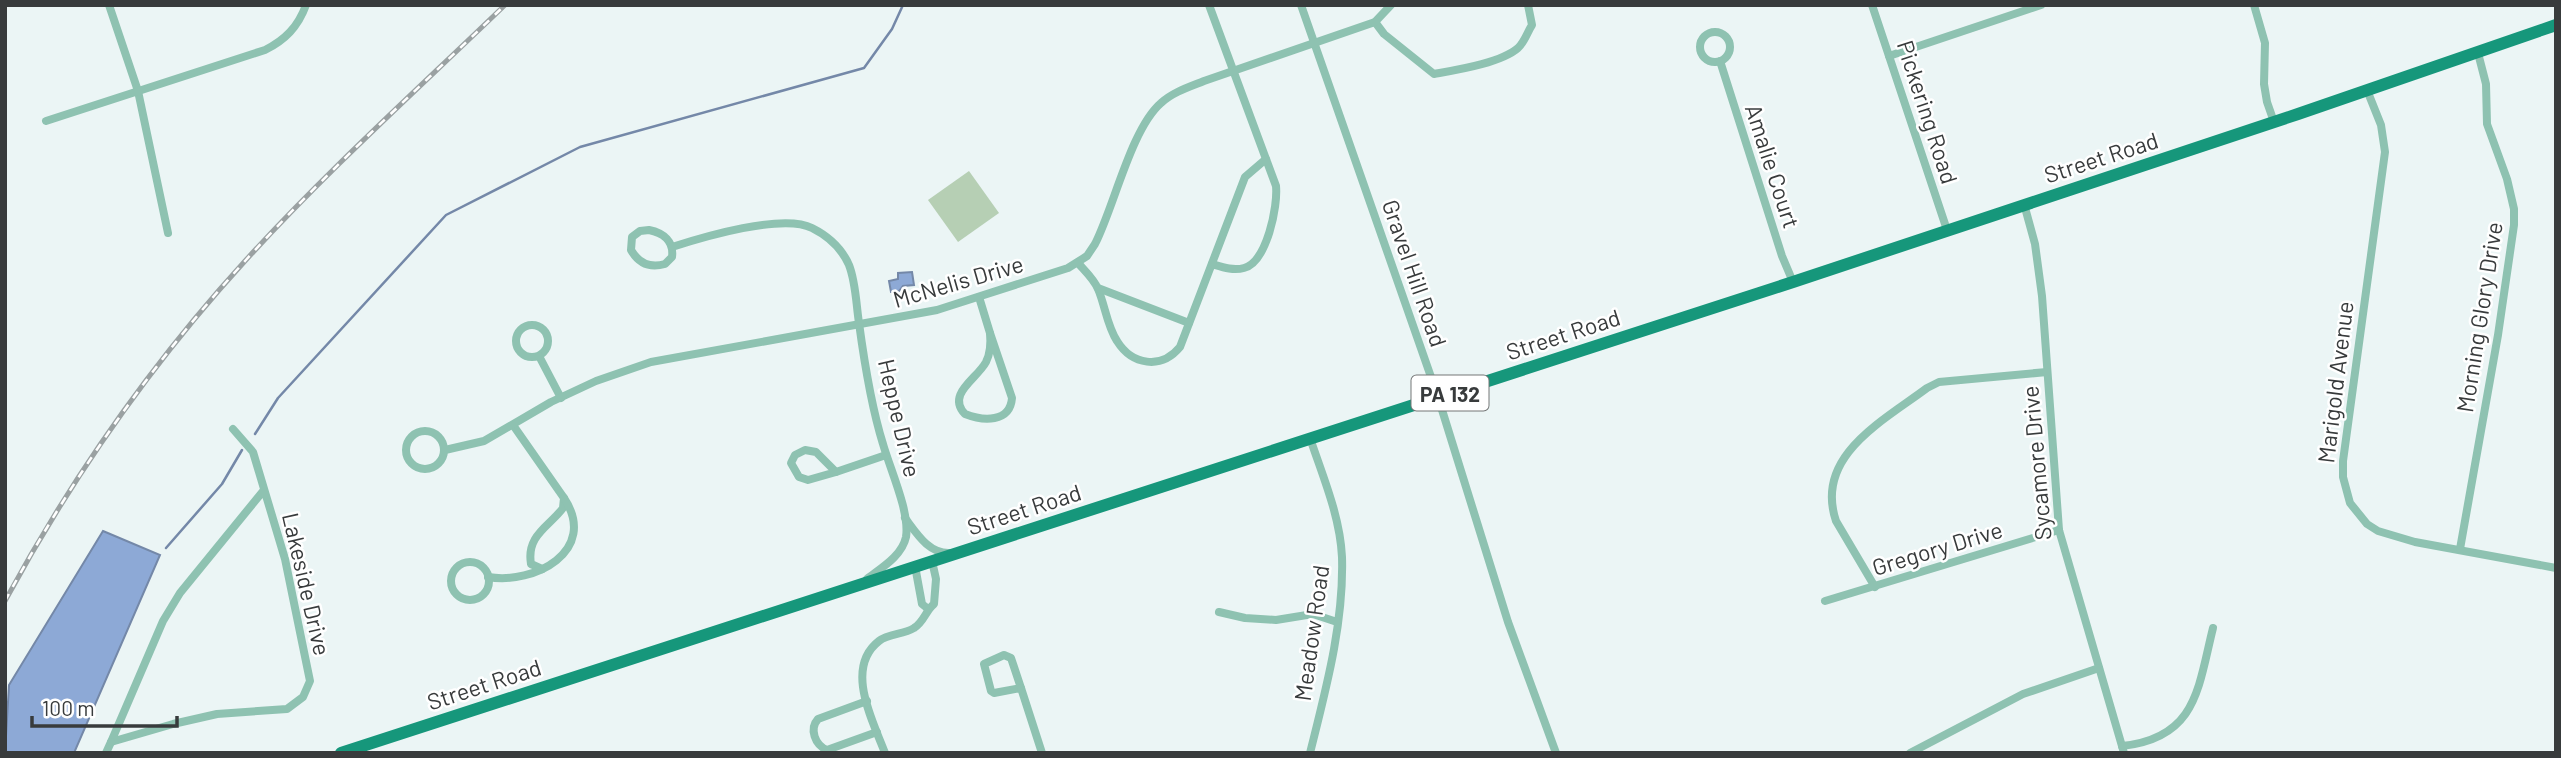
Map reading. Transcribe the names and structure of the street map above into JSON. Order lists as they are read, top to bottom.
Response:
{
  "streets": {
    "main road": ["Street Road", "PA 132"],
    "street": [
      "Pickering Road",
      "Amalie Court",
      "Gravel Hill Road",
      "McNelis Drive",
      "Morning Glory Drive",
      "Marigold Avenue",
      "Heppe Drive",
      "Sycamore Drive",
      "Gregory Drive",
      "Lakeside Drive",
      "Meadow Road"
    ]
  },
  "crossings": [
    ["Pickering Road", "Street Road"],
    ["Street Road", "Amalie Court"],
    ["Street Road", "Gravel Hill Road"],
    ["Street Road", "Morning Glory Drive"],
    ["Street Road", "Marigold Avenue"],
    ["Street Road", "Heppe Drive"],
    ["Street Road", "Sycamore Drive"],
    ["Street Road", "Meadow Road"],
    ["McNelis Drive", "Heppe Drive"],
    ["Morning Glory Drive", "Marigold Avenue"],
    ["Sycamore Drive", "Gregory Drive"]
  ],
  "scale_bar": "100 m"
}
